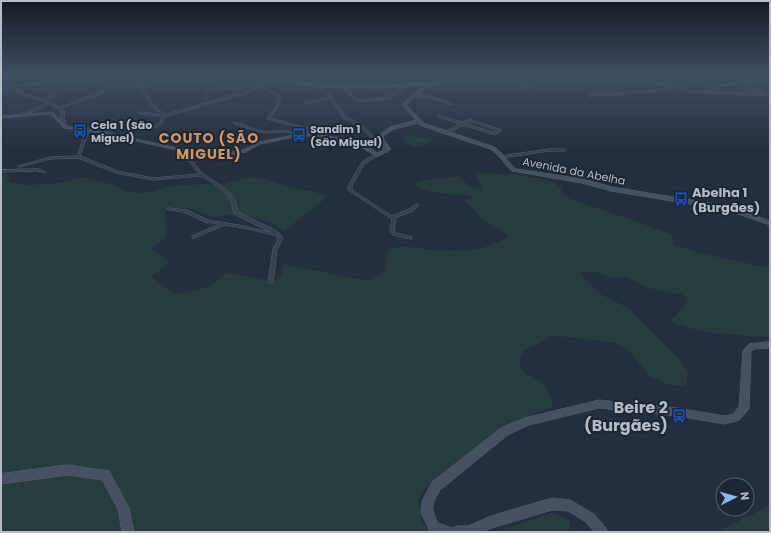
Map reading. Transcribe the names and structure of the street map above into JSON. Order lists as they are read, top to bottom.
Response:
{
  "streets": {
    "main road": ["Avenida da Abelha"]
  },
  "districts": ["COUTO (SÃO MIGUEL)"],
  "places": {
    "bus stop": [
      "Cela 1 (São Miguel)",
      "Sandim 1 (São Miguel)",
      "Abelha 1 (Burgães)",
      "Beire 2 (Burgães)"
    ]
  },
  "north": "right"
}
